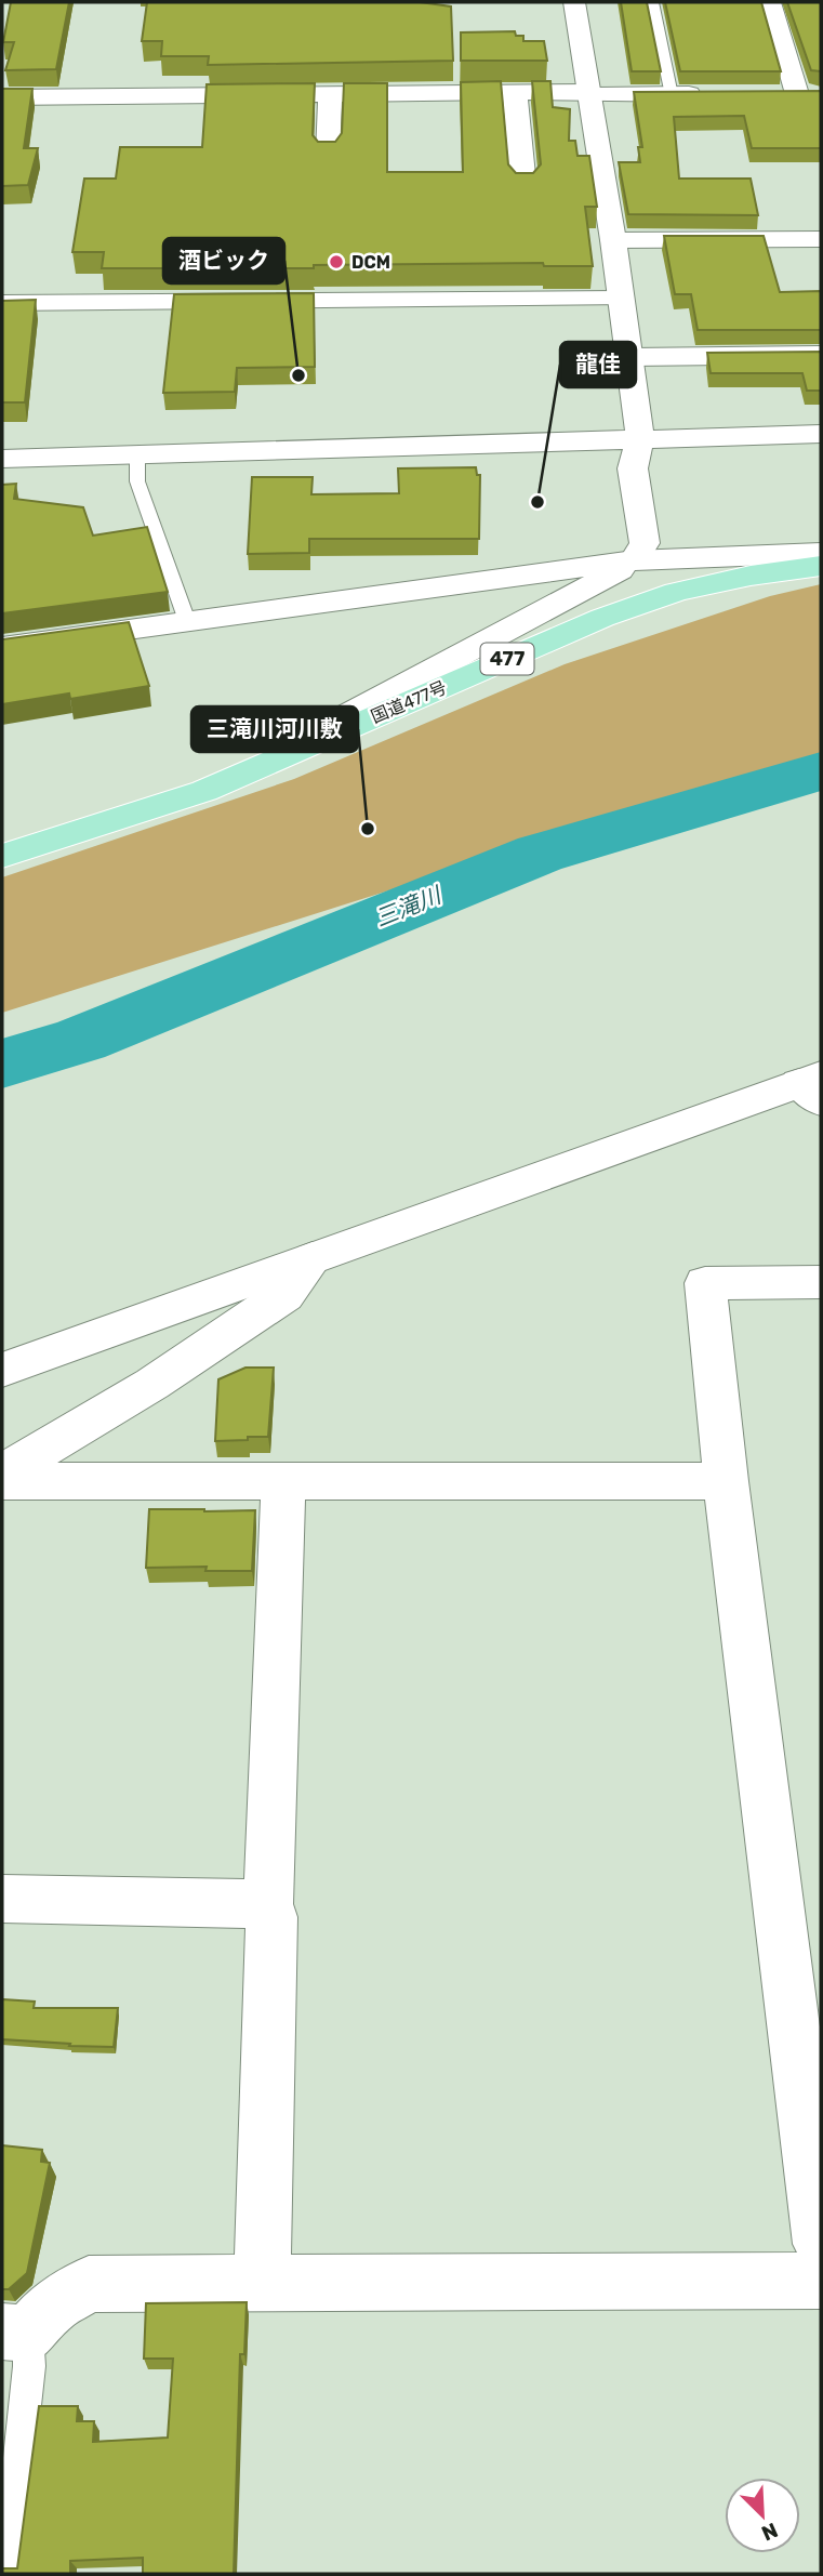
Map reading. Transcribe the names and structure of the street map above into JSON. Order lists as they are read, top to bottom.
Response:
{
  "streets": {
    "highway": ["477", "国道477号"]
  },
  "water": ["三滝川"],
  "places": [
    "DCM",
    "酒ビック",
    "龍佳",
    "三滝川河川敷"
  ],
  "north": "bottom right"
}
